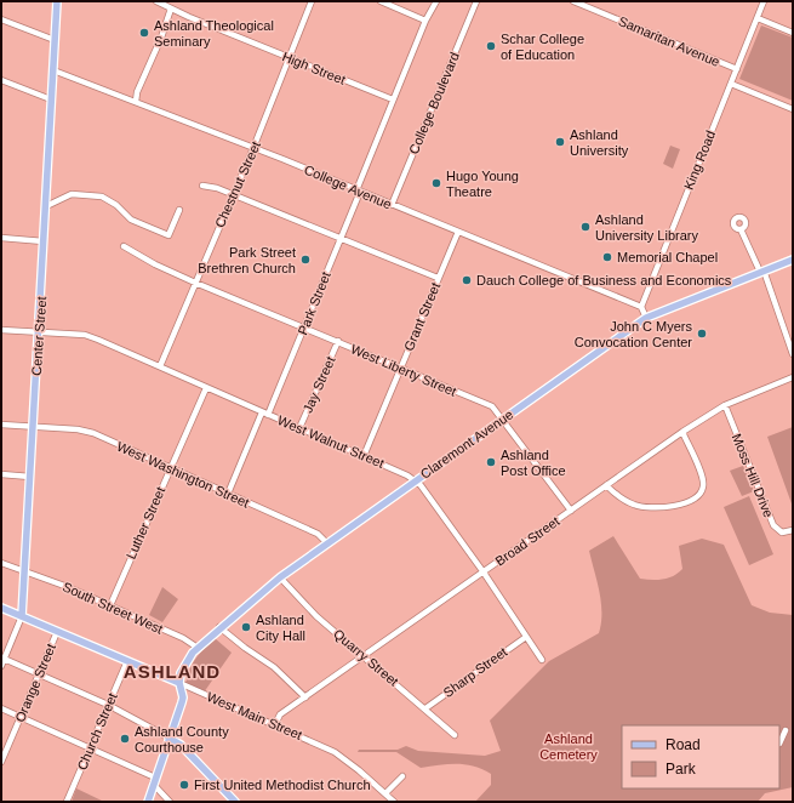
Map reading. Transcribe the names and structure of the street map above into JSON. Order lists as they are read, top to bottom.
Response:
{
  "streets": {
    "main road": ["Center Street", "Claremont Avenue", "West Main Street"],
    "street": [
      "Samaritan Avenue",
      "High Street",
      "College Boulevard",
      "King Road",
      "Chestnut Street",
      "College Avenue",
      "Park Street",
      "Grant Street",
      "West Liberty Street",
      "Jay Street",
      "West Walnut Street",
      "West Washington Street",
      "Moss Hill Drive",
      "Luther Street",
      "Broad Street",
      "South Street West",
      "Quarry Street",
      "Sharp Street",
      "Orange Street",
      "Church Street"
    ]
  },
  "crossings": [
    ["Samaritan Avenue", "King Road"],
    ["High Street", "Chestnut Street"],
    ["High Street", "Park Street"],
    ["College Boulevard", "College Avenue"],
    ["King Road", "College Avenue"],
    ["Chestnut Street", "College Avenue"],
    ["Chestnut Street", "West Liberty Street"],
    ["Chestnut Street", "West Walnut Street"],
    ["College Avenue", "Park Street"],
    ["College Avenue", "Grant Street"],
    ["College Avenue", "Center Street"],
    ["Park Street", "West Liberty Street"],
    ["Park Street", "West Walnut Street"],
    ["Park Street", "West Washington Street"],
    ["Grant Street", "West Liberty Street"],
    ["Grant Street", "West Walnut Street"],
    ["Center Street", "West Walnut Street"],
    ["Center Street", "West Washington Street"],
    ["Center Street", "South Street West"],
    ["Center Street", "West Main Street"],
    ["West Liberty Street", "Jay Street"],
    ["West Liberty Street", "Claremont Avenue"],
    ["West Liberty Street", "Broad Street"],
    ["Jay Street", "West Walnut Street"],
    ["West Walnut Street", "Claremont Avenue"],
    ["West Walnut Street", "Luther Street"],
    ["West Walnut Street", "Broad Street"],
    ["West Walnut Street", "Sharp Street"],
    ["Claremont Avenue", "West Washington Street"],
    ["Claremont Avenue", "South Street West"],
    ["Claremont Avenue", "Quarry Street"],
    ["Claremont Avenue", "West Main Street"],
    ["West Washington Street", "Luther Street"],
    ["Moss Hill Drive", "Broad Street"],
    ["Luther Street", "South Street West"],
    ["Broad Street", "Quarry Street"],
    ["Broad Street", "West Main Street"],
    ["Quarry Street", "Sharp Street"],
    ["Orange Street", "West Main Street"],
    ["West Main Street", "Church Street"]
  ],
  "districts": ["ASHLAND"],
  "parks": ["Ashland Cemetery"],
  "places": [
    "Ashland Theological Seminary",
    "Schar College of Education",
    "Ashland University",
    "Hugo Young Theatre",
    "Ashland University Library",
    "Memorial Chapel",
    "Park Street Brethren Church",
    "Dauch College of Business and Economics",
    "John C Myers Convocation Center",
    "Ashland Post Office",
    "Ashland City Hall",
    "Ashland County Courthouse",
    "First United Methodist Church"
  ],
  "legend": ["Road", "Park"]
}
